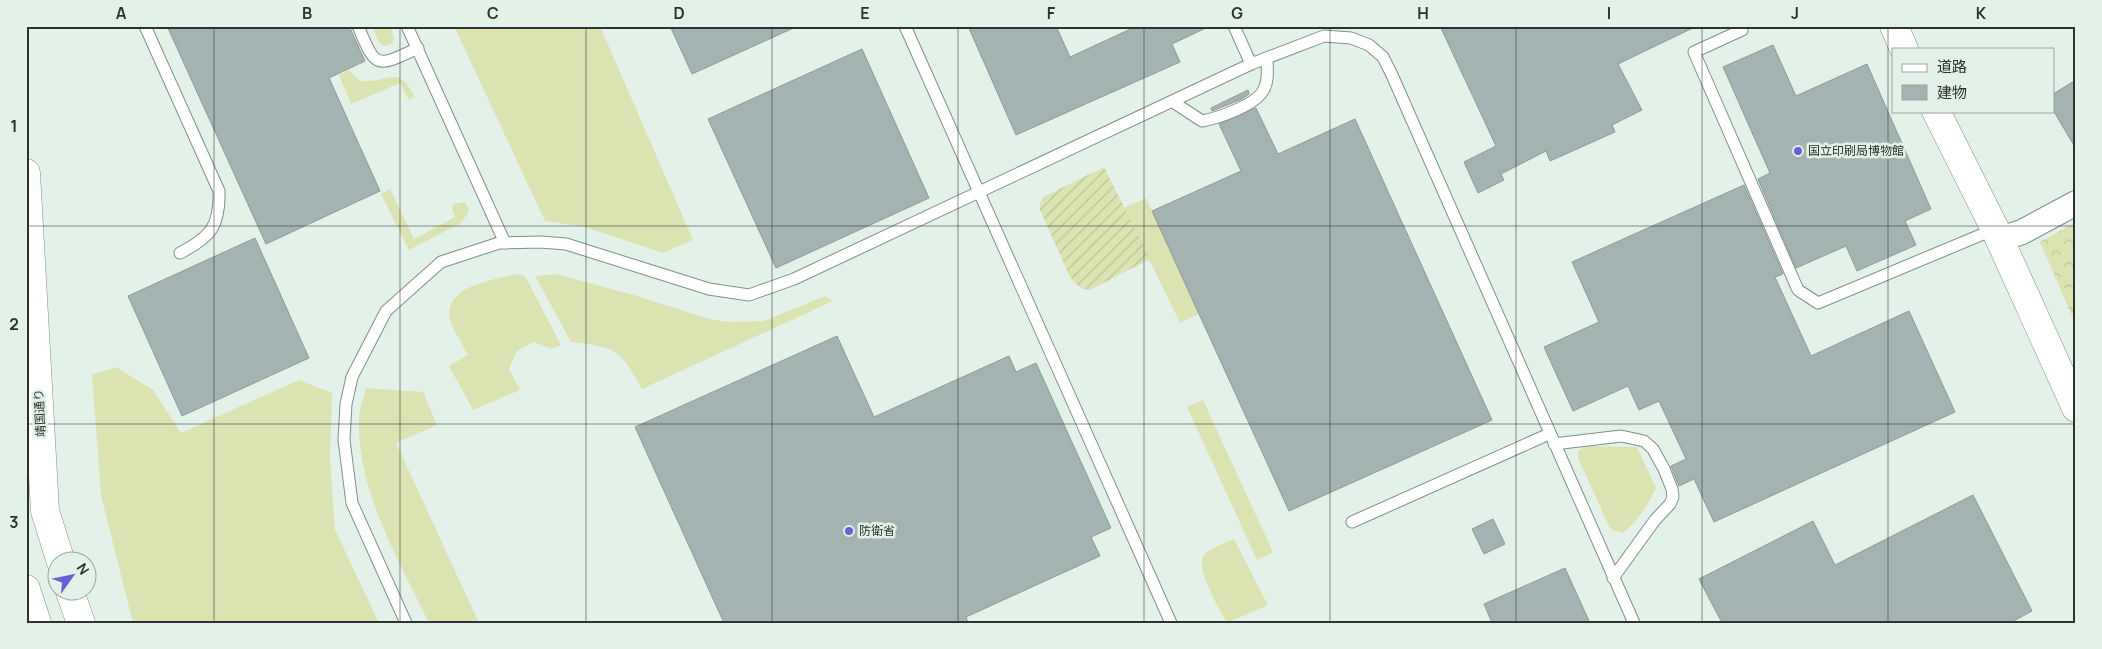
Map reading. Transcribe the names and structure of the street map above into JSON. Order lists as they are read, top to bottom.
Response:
{
  "streets": {
    "main road": ["靖国通り"]
  },
  "places": ["国立印刷局博物館", "防衛省"],
  "legend": ["道路", "建物"],
  "north": "top right",
  "grid": {
    "columns": [
      "A",
      "B",
      "C",
      "D",
      "E",
      "F",
      "G",
      "H",
      "I",
      "J",
      "K"
    ],
    "rows": ["1", "2", "3"]
  }
}
